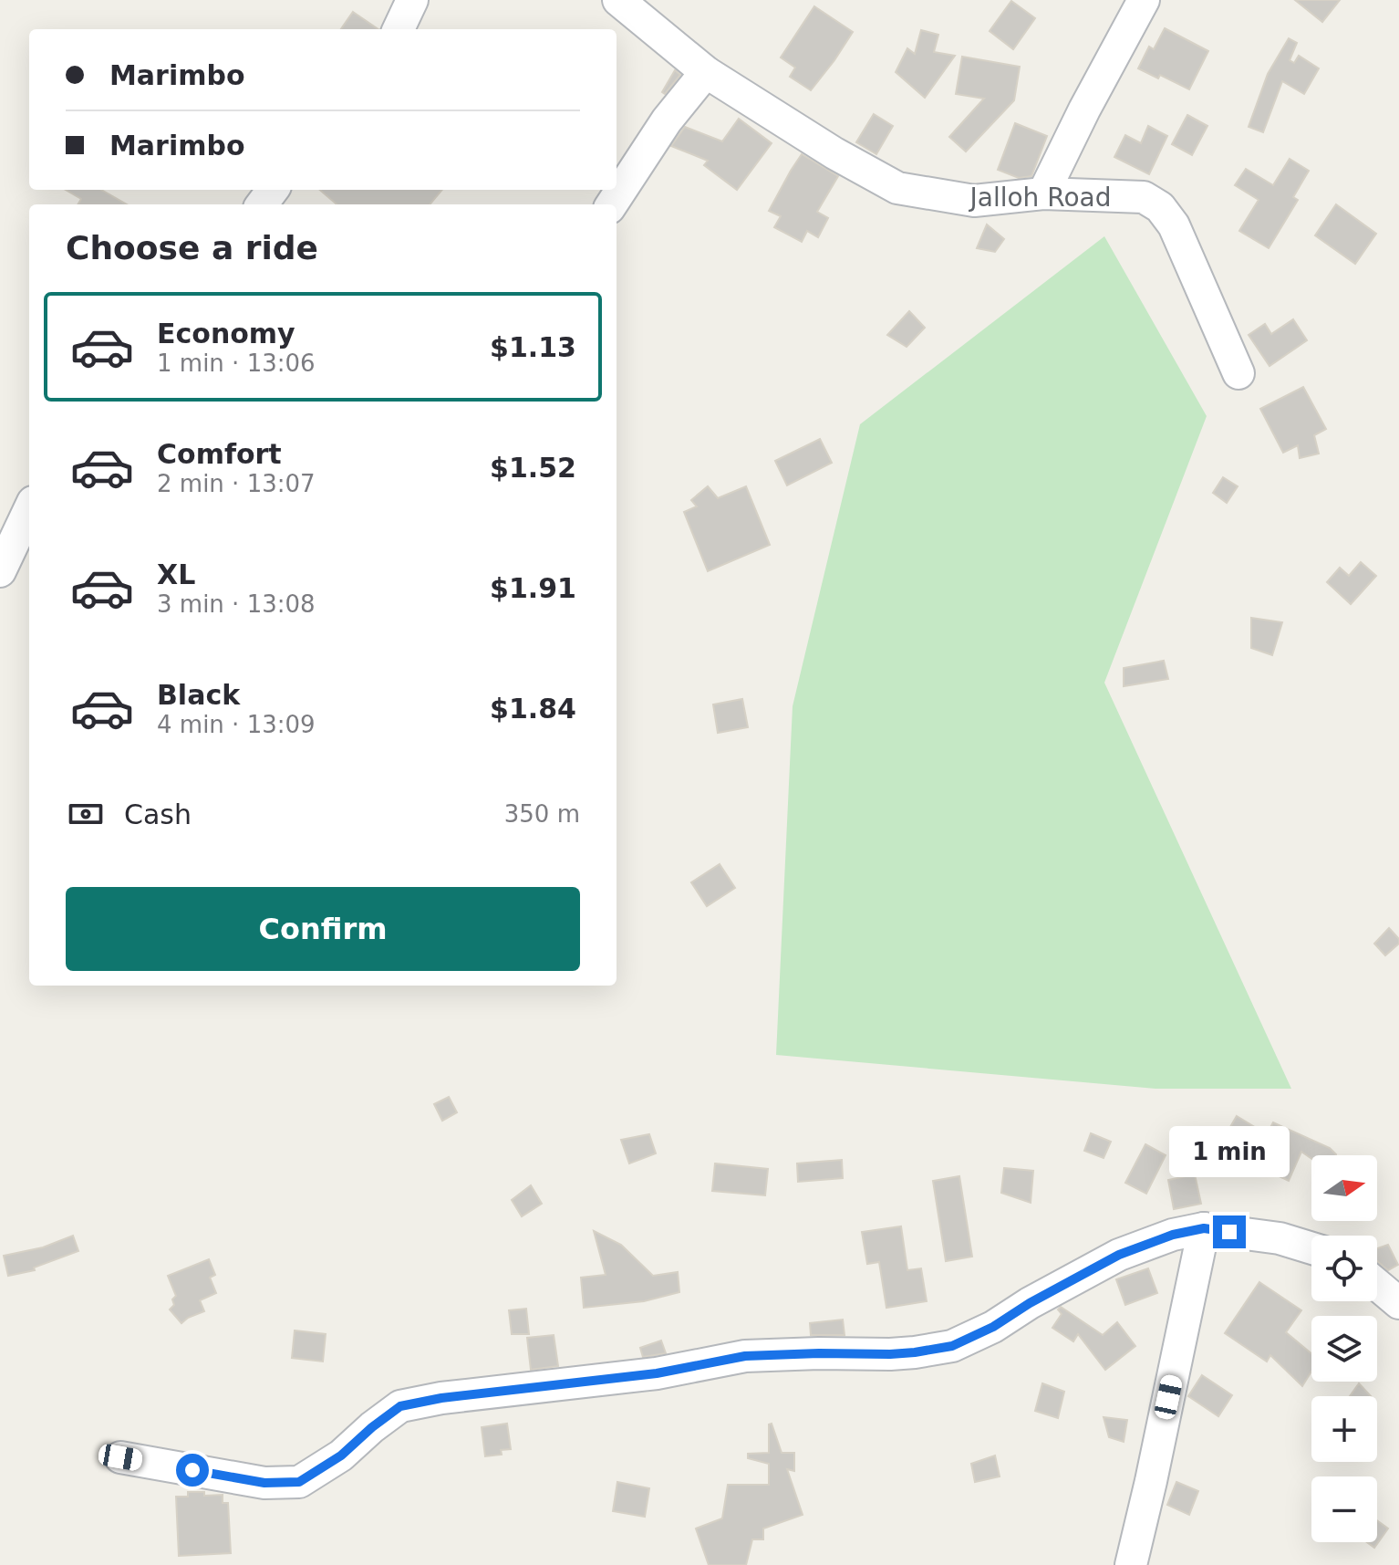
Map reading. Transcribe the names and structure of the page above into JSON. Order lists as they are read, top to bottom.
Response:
{
  "streets": {
    "street": ["Jalloh Road"]
  },
  "north": "right",
  "page": {
    "banner": ["Marimbo", "Marimbo"],
    "heading": "Choose a ride",
    "list": [
      {
        "name": "Economy",
        "note": "1 min · 13:06",
        "value": "$1.13"
      },
      {
        "name": "Comfort",
        "note": "2 min · 13:07",
        "value": "$1.52"
      },
      {
        "name": "XL",
        "note": "3 min · 13:08",
        "value": "$1.91"
      },
      {
        "name": "Black",
        "note": "4 min · 13:09",
        "value": "$1.84"
      }
    ],
    "pay": ["Cash", "350 m"],
    "buttons": "Confirm",
    "bubble": "1 min",
    "map_buttons": ["+", "−"]
  }
}
